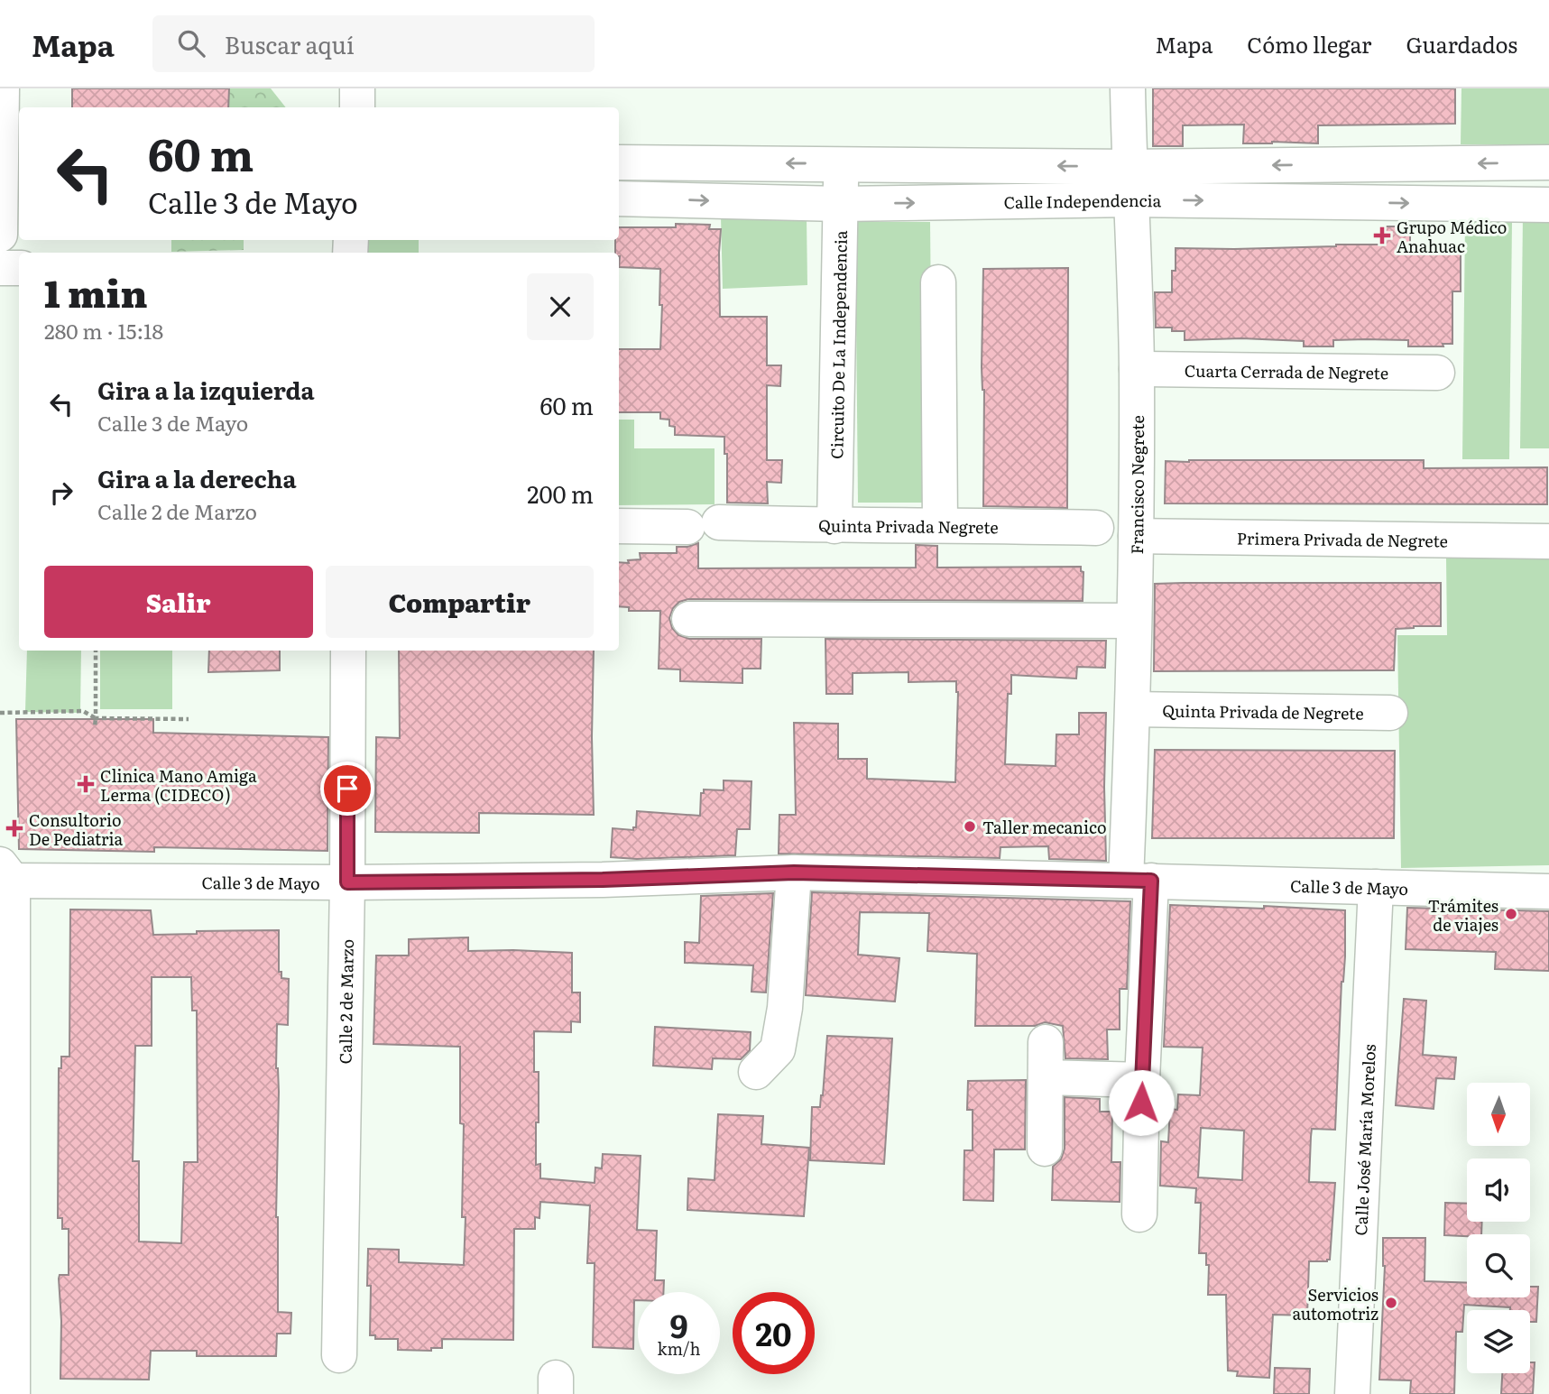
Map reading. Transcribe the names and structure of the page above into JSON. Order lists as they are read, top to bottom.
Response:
{
  "streets": {
    "street": [
      "Calle Independencia",
      "Circuito De La Independencia",
      "Cuarta Cerrada de Negrete",
      "Francisco Negrete",
      "Quinta Privada Negrete",
      "Primera Privada de Negrete",
      "Quinta Privada de Negrete",
      "Calle 3 de Mayo",
      "Calle 2 de Marzo",
      "Calle José María Morelos"
    ]
  },
  "crossings": [
    ["Calle Independencia", "Circuito De La Independencia"],
    ["Calle Independencia", "Francisco Negrete"],
    ["Circuito De La Independencia", "Quinta Privada Negrete"],
    ["Cuarta Cerrada de Negrete", "Francisco Negrete"],
    ["Francisco Negrete", "Primera Privada de Negrete"],
    ["Francisco Negrete", "Quinta Privada de Negrete"],
    ["Francisco Negrete", "Calle 3 de Mayo"],
    ["Calle 3 de Mayo", "Calle 2 de Marzo"],
    ["Calle 3 de Mayo", "Calle José María Morelos"]
  ],
  "places": {
    "health": ["Grupo Médico Anahuac", "Clinica Mano Amiga Lerma (CIDECO)", "Consultorio De Pediatria"],
    "other": ["Taller mecanico", "Trámites de viajes", "Servicios automotriz"]
  },
  "north": "bottom",
  "page": {
    "header": "Mapa",
    "search": "Buscar aquí",
    "nav": ["Mapa", "Cómo llegar", "Guardados"],
    "turn": ["60 m", "Calle 3 de Mayo"],
    "heading": ["1 min", "280 m · 15:18"],
    "list": [
      {
        "name": "Gira a la izquierda",
        "note": "Calle 3 de Mayo",
        "value": "60 m"
      },
      {
        "name": "Gira a la derecha",
        "note": "Calle 2 de Marzo",
        "value": "200 m"
      }
    ],
    "buttons": ["Salir", "Compartir"],
    "speed": "9 km/h",
    "limit": "20"
  }
}
